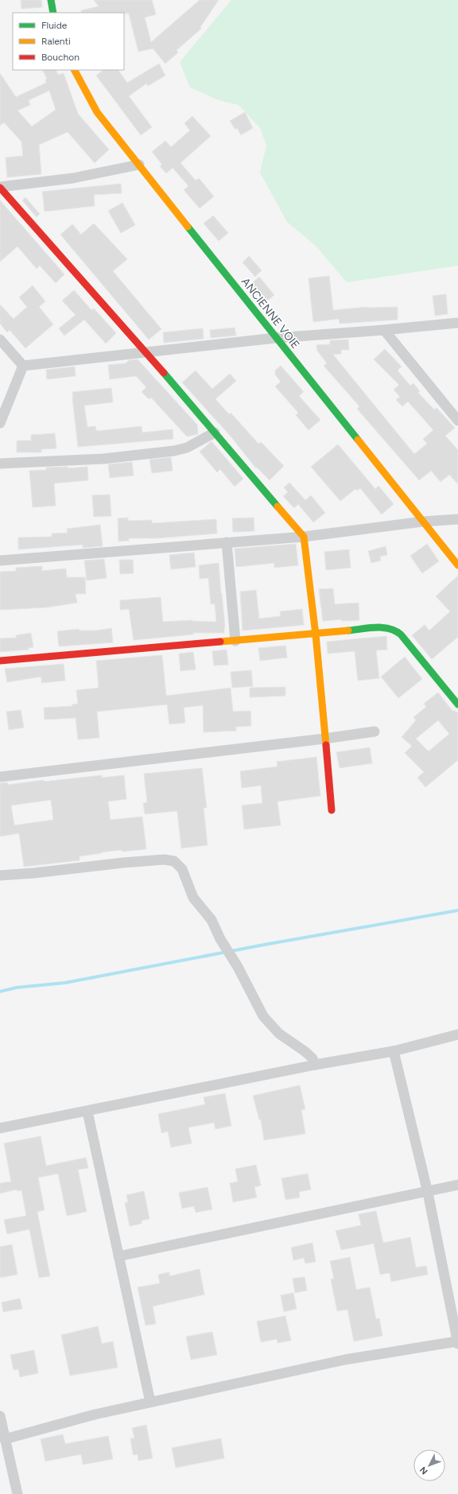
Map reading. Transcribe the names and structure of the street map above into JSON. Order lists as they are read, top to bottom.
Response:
{
  "streets": {
    "street": ["ANCIENNE VOIE"]
  },
  "legend": ["Fluide", "Ralenti", "Bouchon"],
  "north": "bottom left"
}
